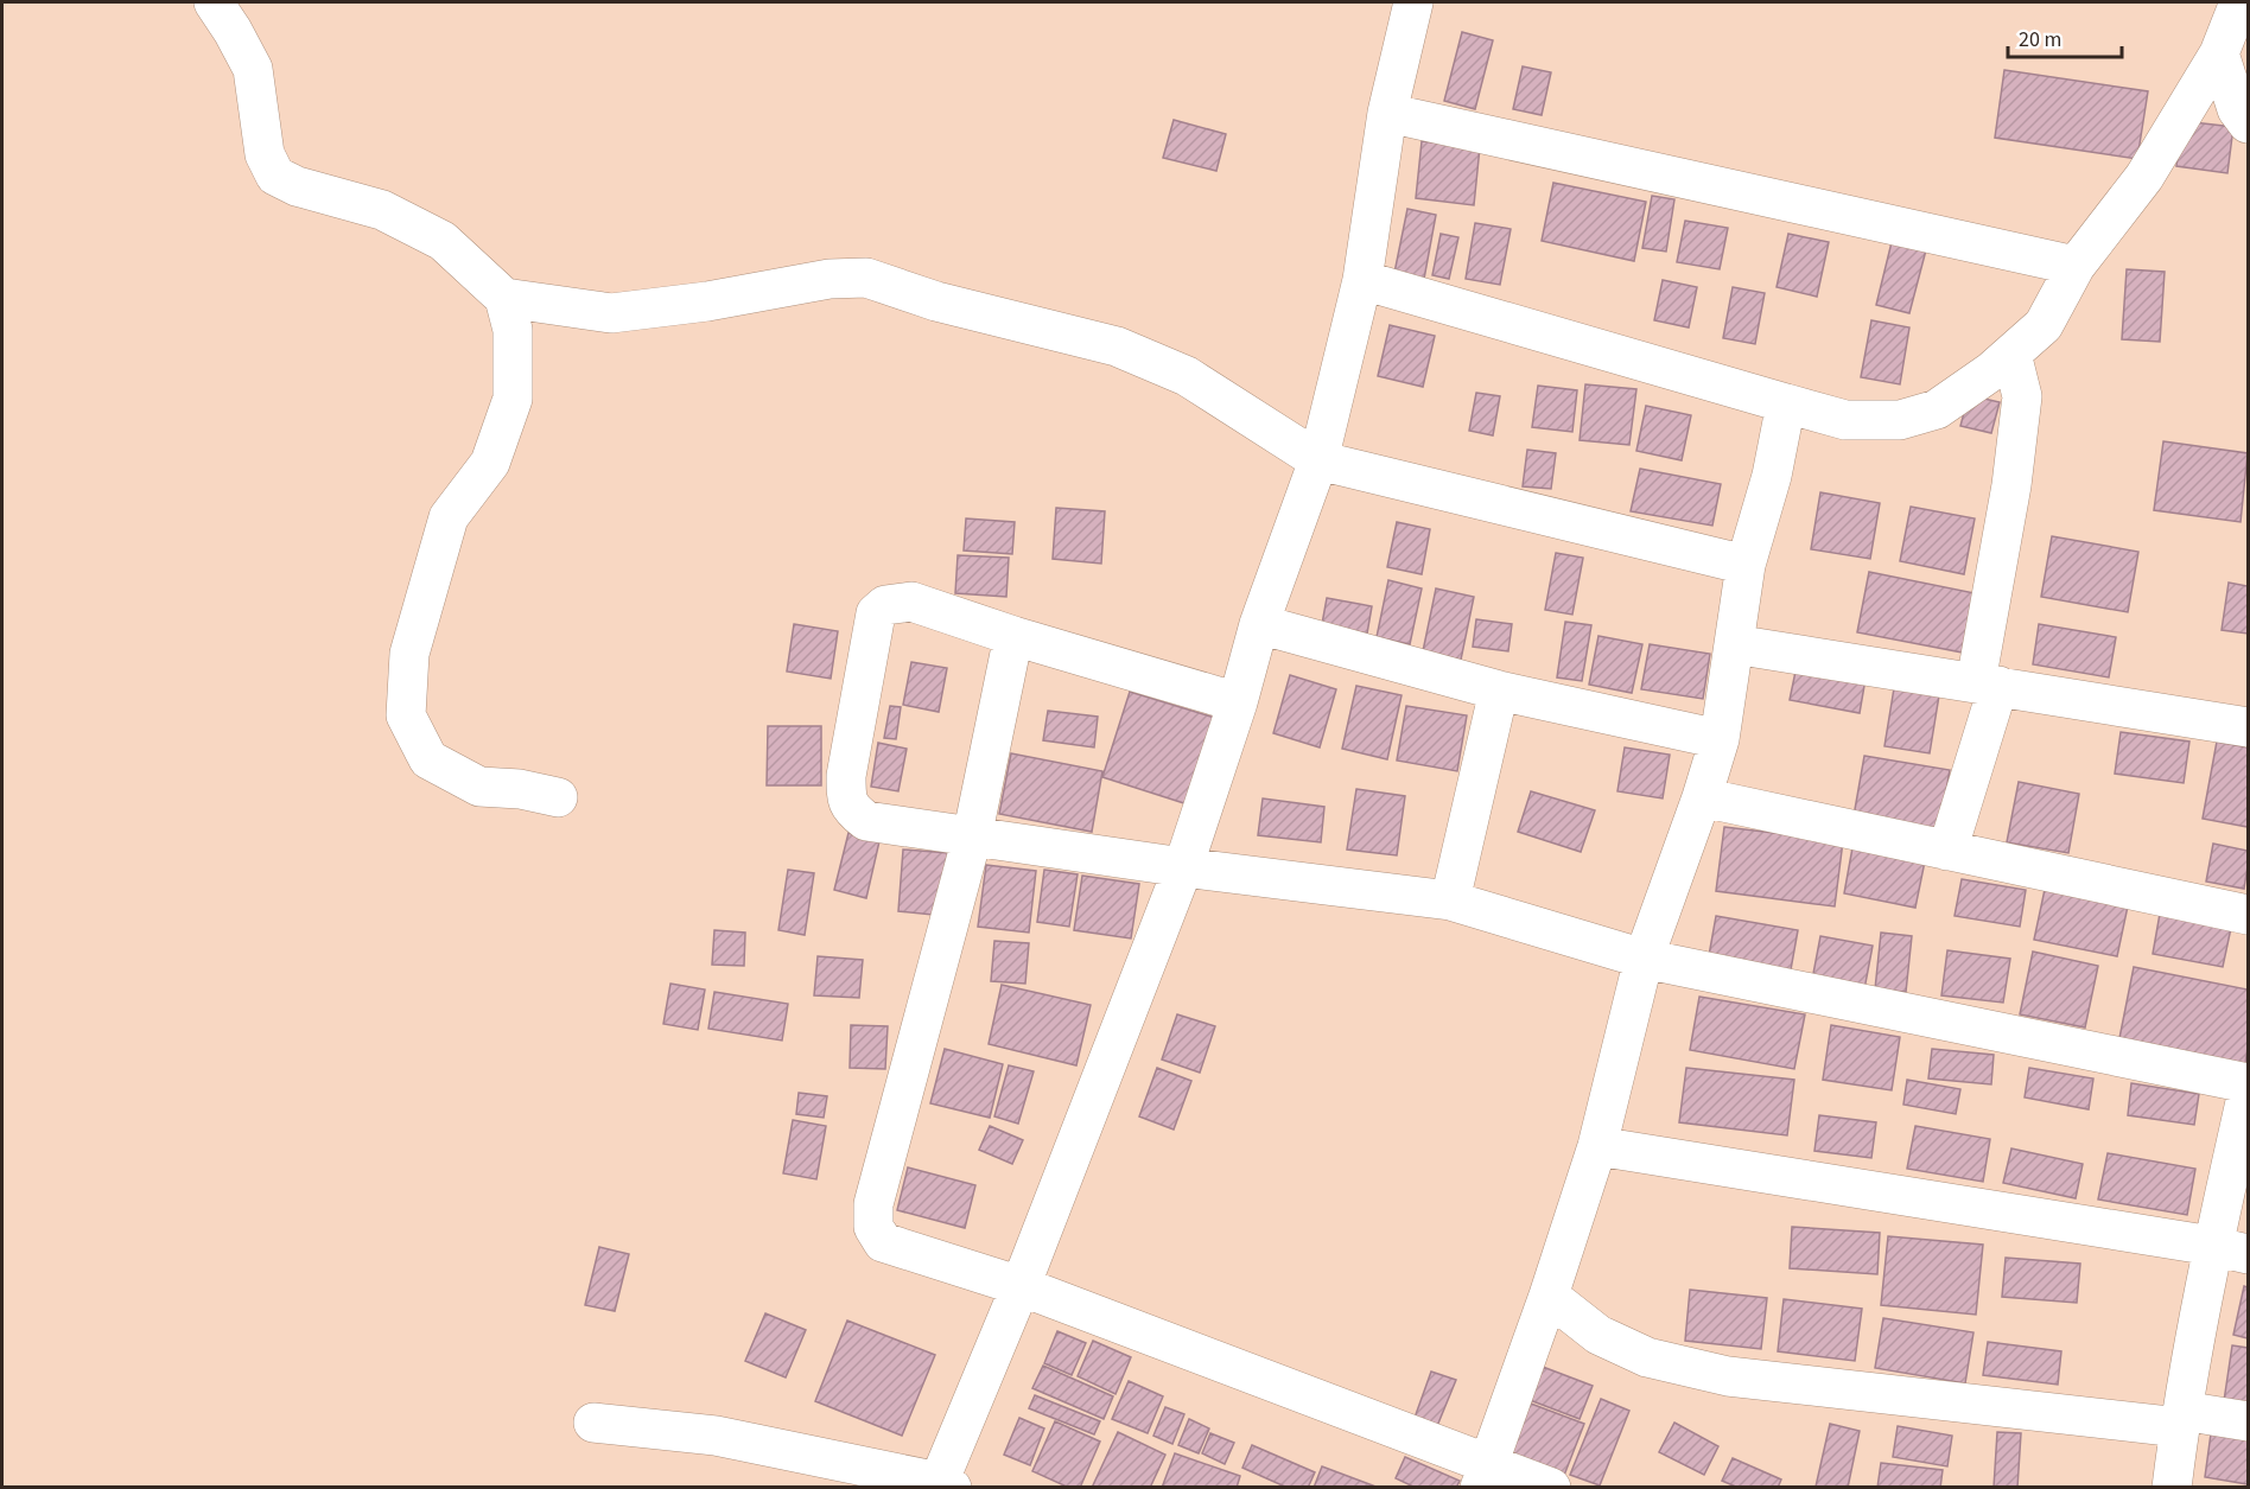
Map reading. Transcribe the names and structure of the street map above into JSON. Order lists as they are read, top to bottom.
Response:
{
  "scale_bar": "20 m"
}
